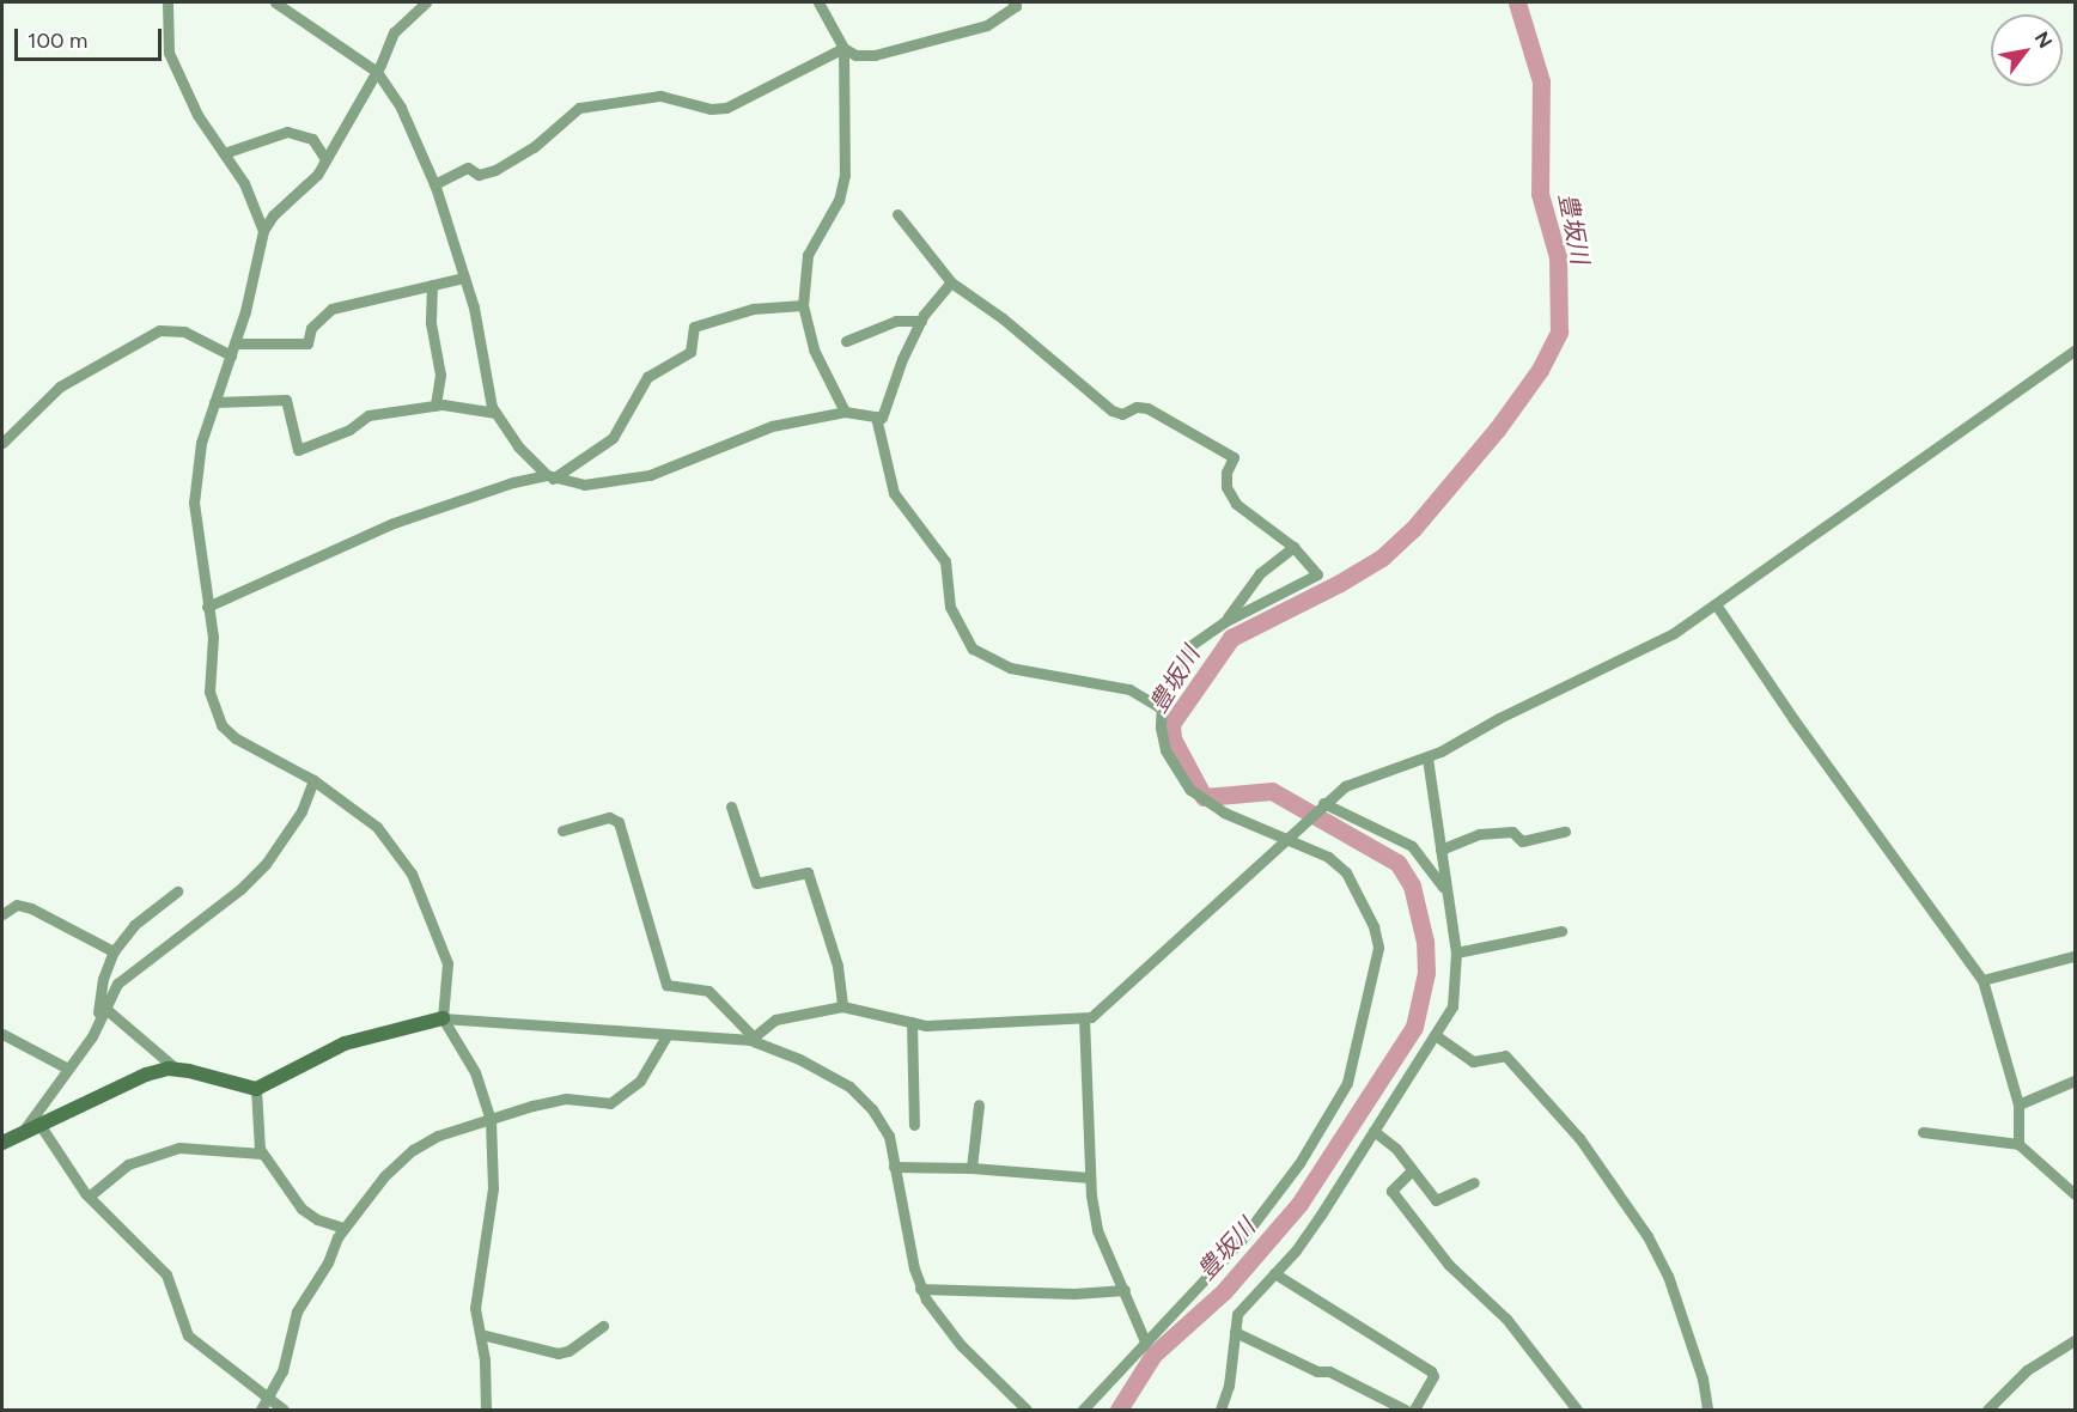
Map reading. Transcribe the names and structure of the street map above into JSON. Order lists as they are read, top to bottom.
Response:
{
  "water": ["豊坂川"],
  "scale_bar": "100 m",
  "north": "top right"
}
